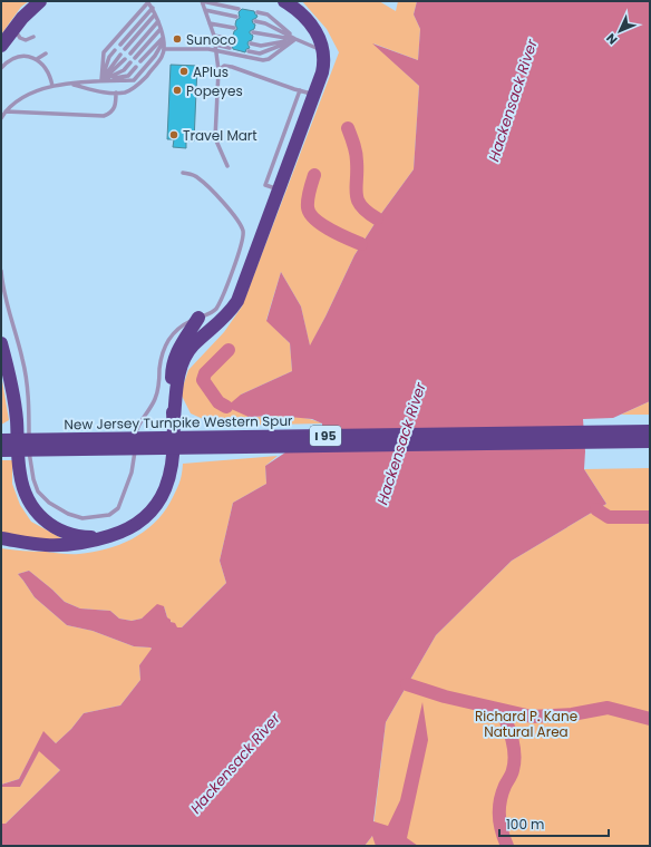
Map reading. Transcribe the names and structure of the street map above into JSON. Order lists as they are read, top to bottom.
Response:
{
  "streets": {
    "highway": ["New Jersey Turnpike Western Spur", "I 95"]
  },
  "water": ["Hackensack River"],
  "parks": ["Richard P. Kane Natural Area"],
  "places": [
    "Sunoco",
    "APlus",
    "Popeyes",
    "Travel Mart"
  ],
  "scale_bar": "100 m",
  "north": "bottom left"
}
